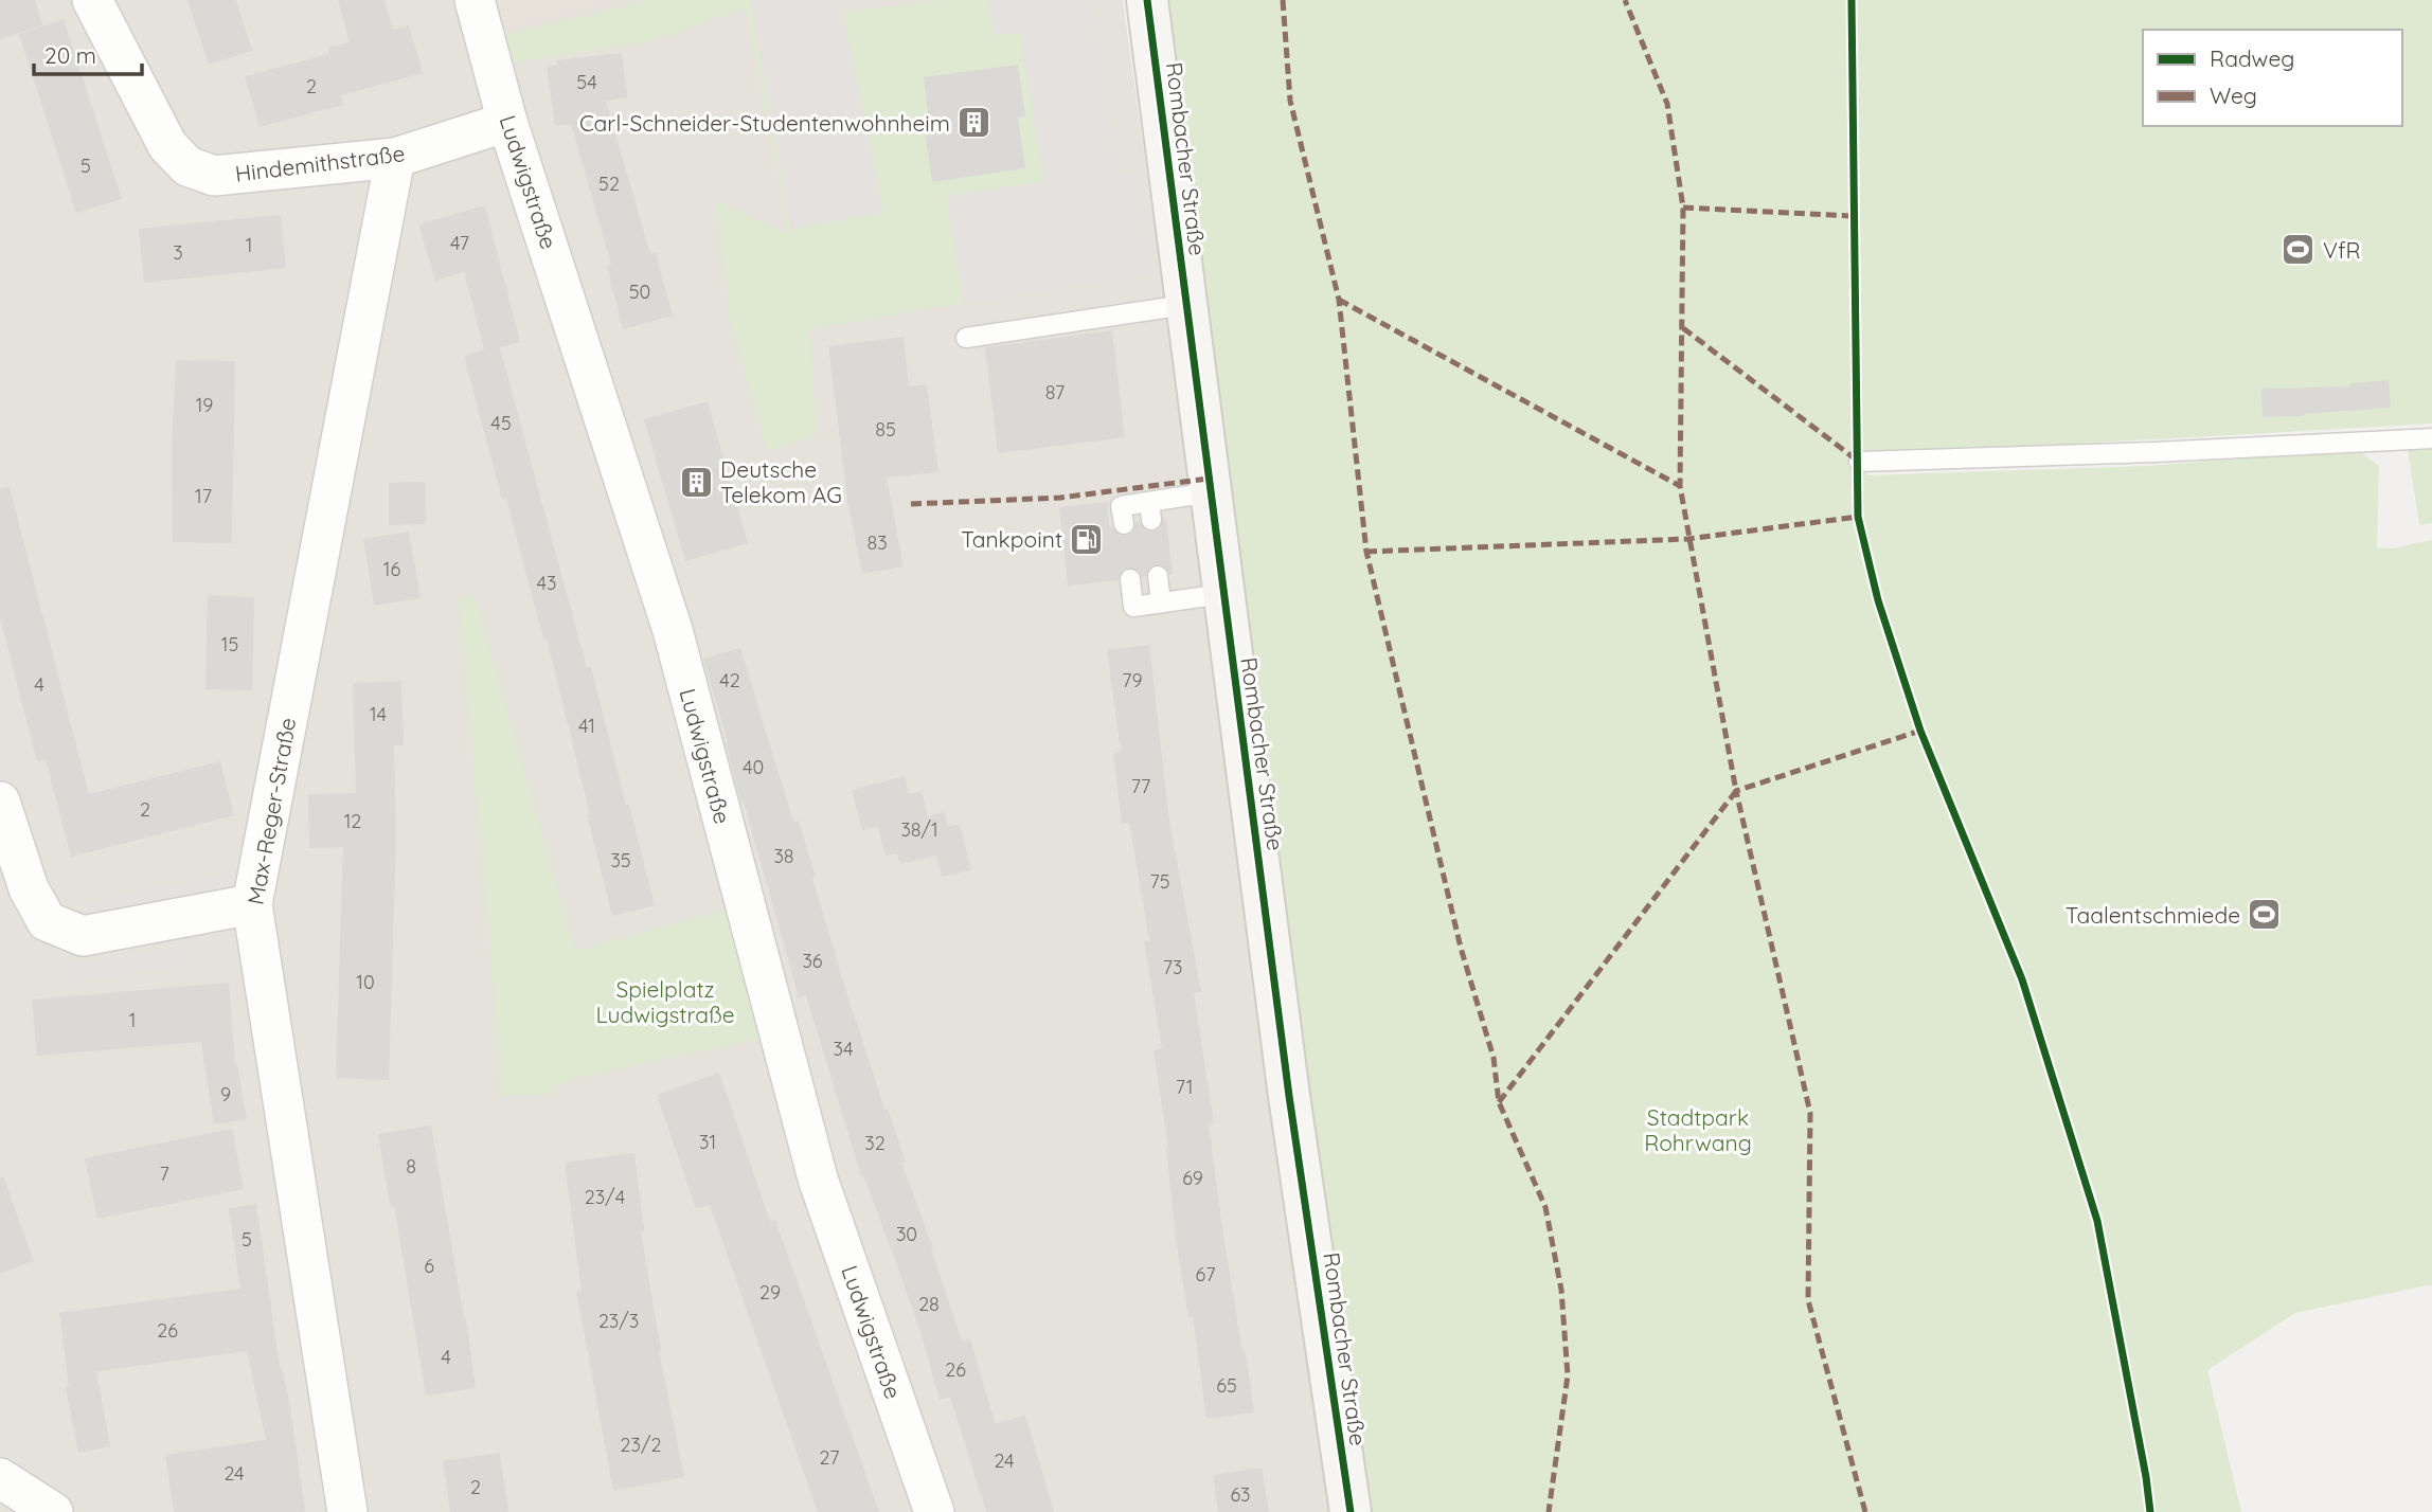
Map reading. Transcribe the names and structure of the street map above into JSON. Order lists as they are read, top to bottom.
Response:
{
  "streets": {
    "main road": ["Rombacher Straße"],
    "street": ["Hindemithstraße", "Ludwigstraße", "Max-Reger-Straße"]
  },
  "crossings": [
    ["Hindemithstraße", "Ludwigstraße"],
    ["Hindemithstraße", "Max-Reger-Straße"]
  ],
  "parks": ["Spielplatz Ludwigstraße", "Stadtpark Rohrwang"],
  "places": {
    "building": ["Carl-Schneider-Studentenwohnheim", "Deutsche Telekom AG"],
    "sports": ["VfR", "Taalentschmiede"],
    "fuel station": ["Tankpoint"]
  },
  "house_numbers": [
    "54",
    "2",
    "5",
    "52",
    "47",
    "1",
    "3",
    "50",
    "87",
    "19",
    "45",
    "85",
    "17",
    "83",
    "16",
    "43",
    "15",
    "42",
    "79",
    "4",
    "14",
    "41",
    "40",
    "77",
    "2",
    "12",
    "38/1",
    "38",
    "35",
    "75",
    "36",
    "73",
    "10",
    "1",
    "34",
    "71",
    "9",
    "31",
    "32",
    "8",
    "7",
    "69",
    "23/4",
    "30",
    "5",
    "6",
    "67",
    "29",
    "28",
    "23/3",
    "26",
    "4",
    "26",
    "65",
    "23/2",
    "27",
    "24",
    "24",
    "2",
    "63"
  ],
  "legend": ["Radweg", "Weg"],
  "scale_bar": "20 m"
}
